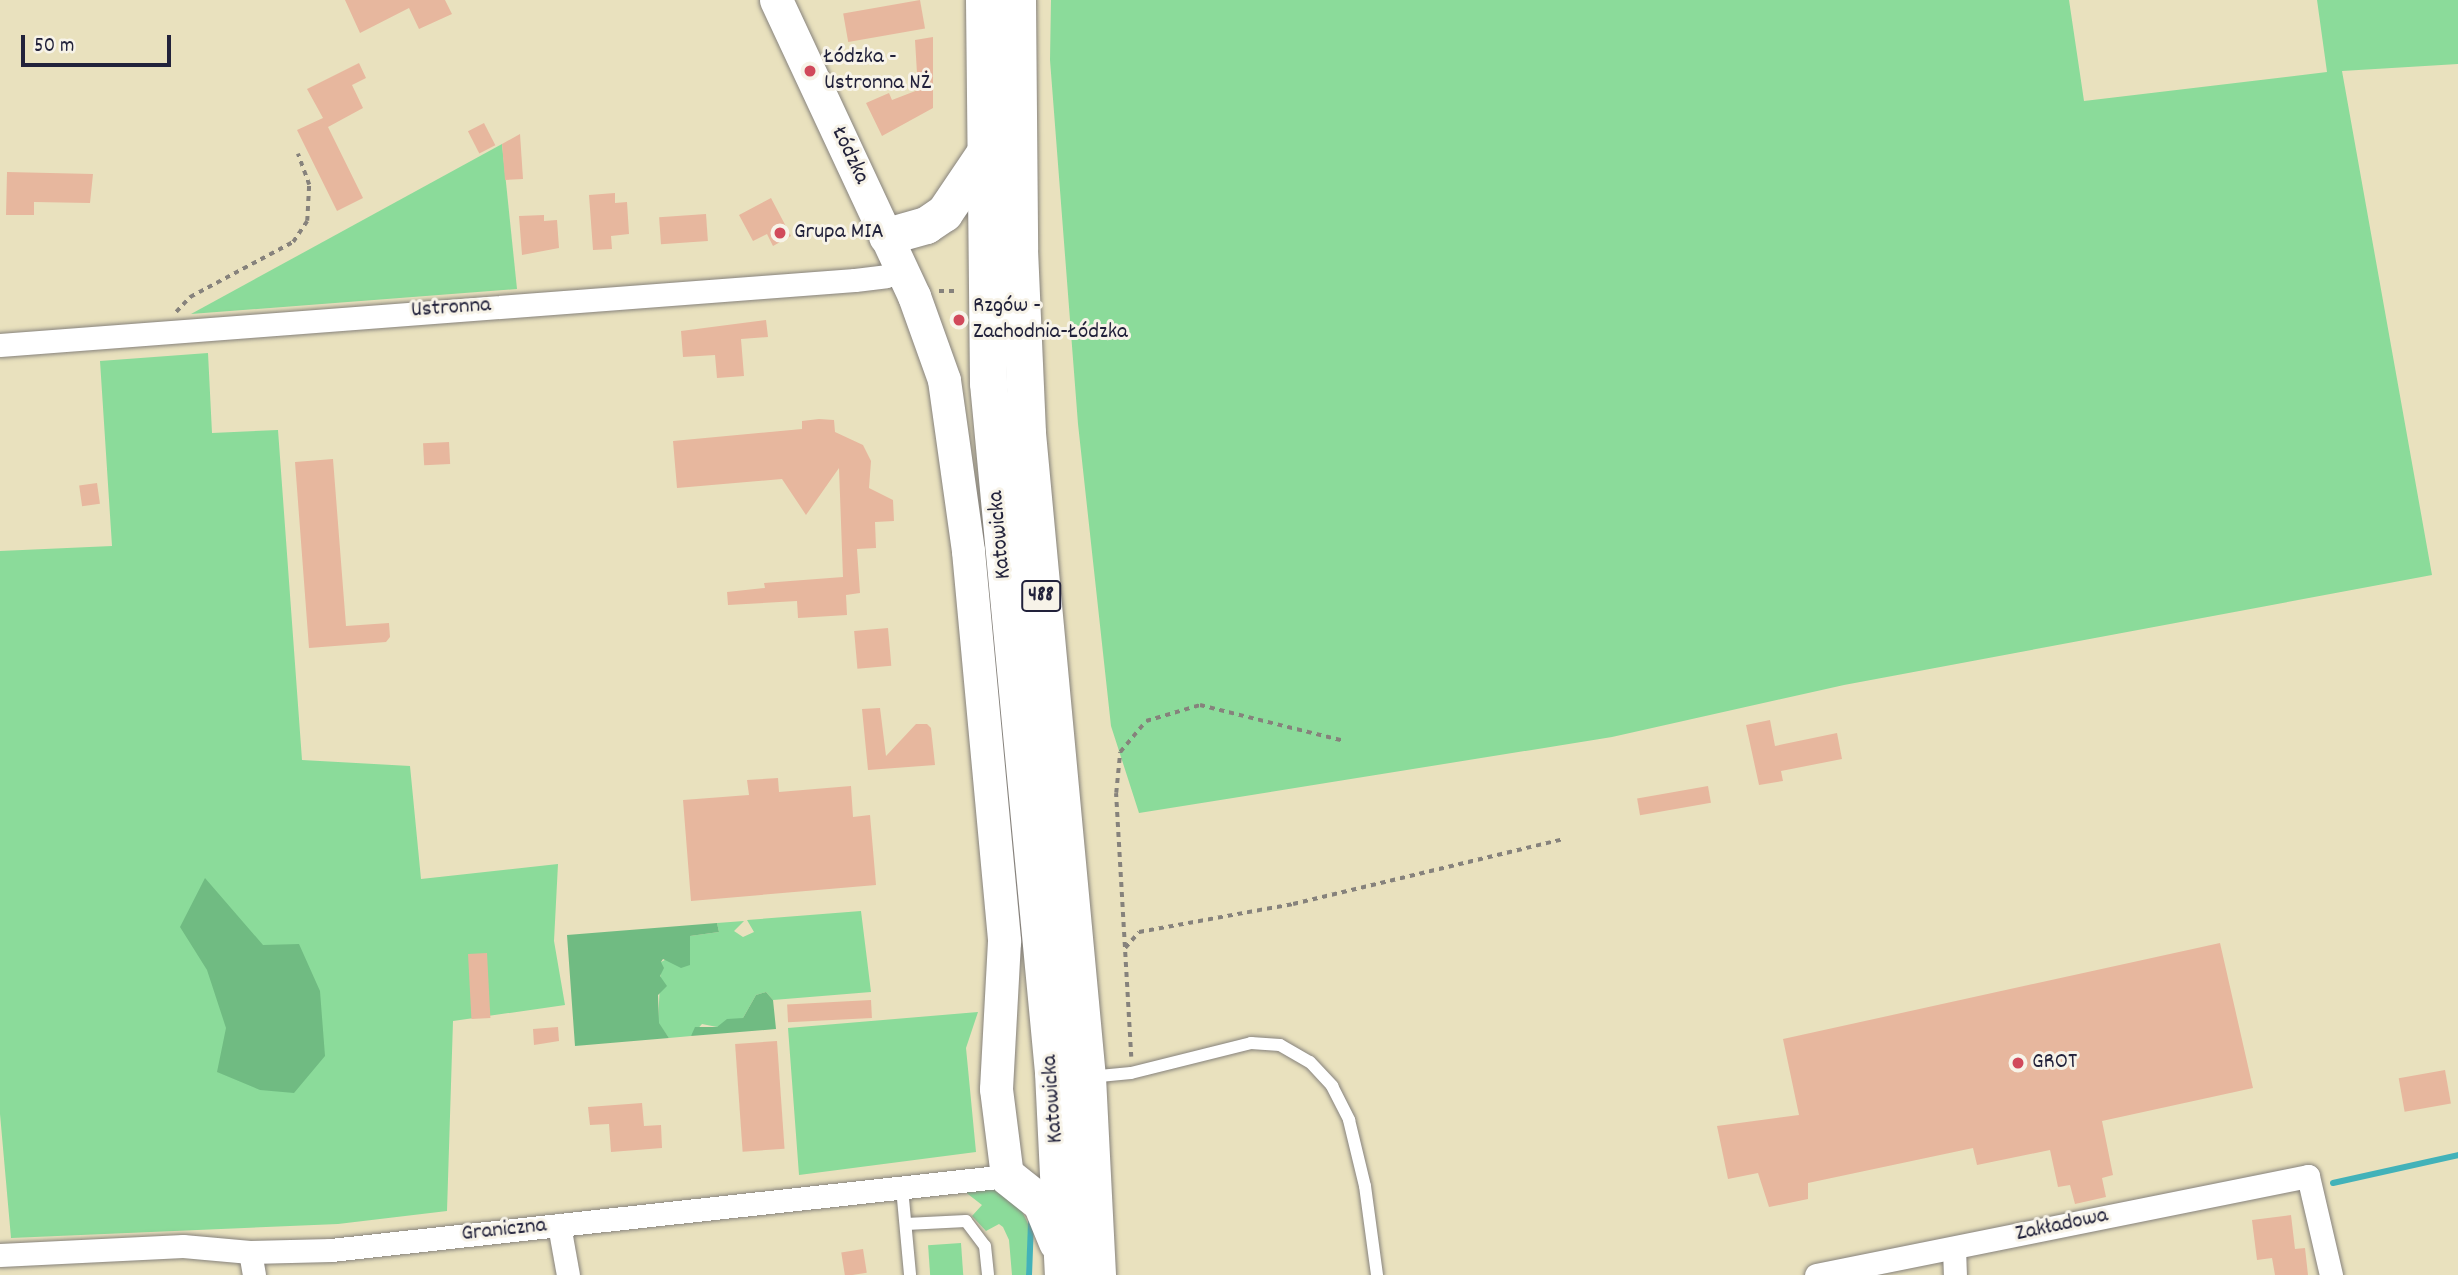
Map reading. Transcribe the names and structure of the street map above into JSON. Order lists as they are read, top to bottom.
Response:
{
  "streets": {
    "main road": ["Katowicka", "488"],
    "street": [
      "Łódzka",
      "Ustronna",
      "Zakładowa",
      "Graniczna"
    ]
  },
  "crossings": [
    ["Łódzka", "Ustronna"],
    ["Łódzka", "Graniczna"],
    ["Katowicka", "488"]
  ],
  "places": [
    "Łódzka - Ustronna NŻ",
    "Grupa MIA",
    "Rzgów - Zachodnia-Łódzka",
    "GROT"
  ],
  "scale_bar": "50 m"
}
